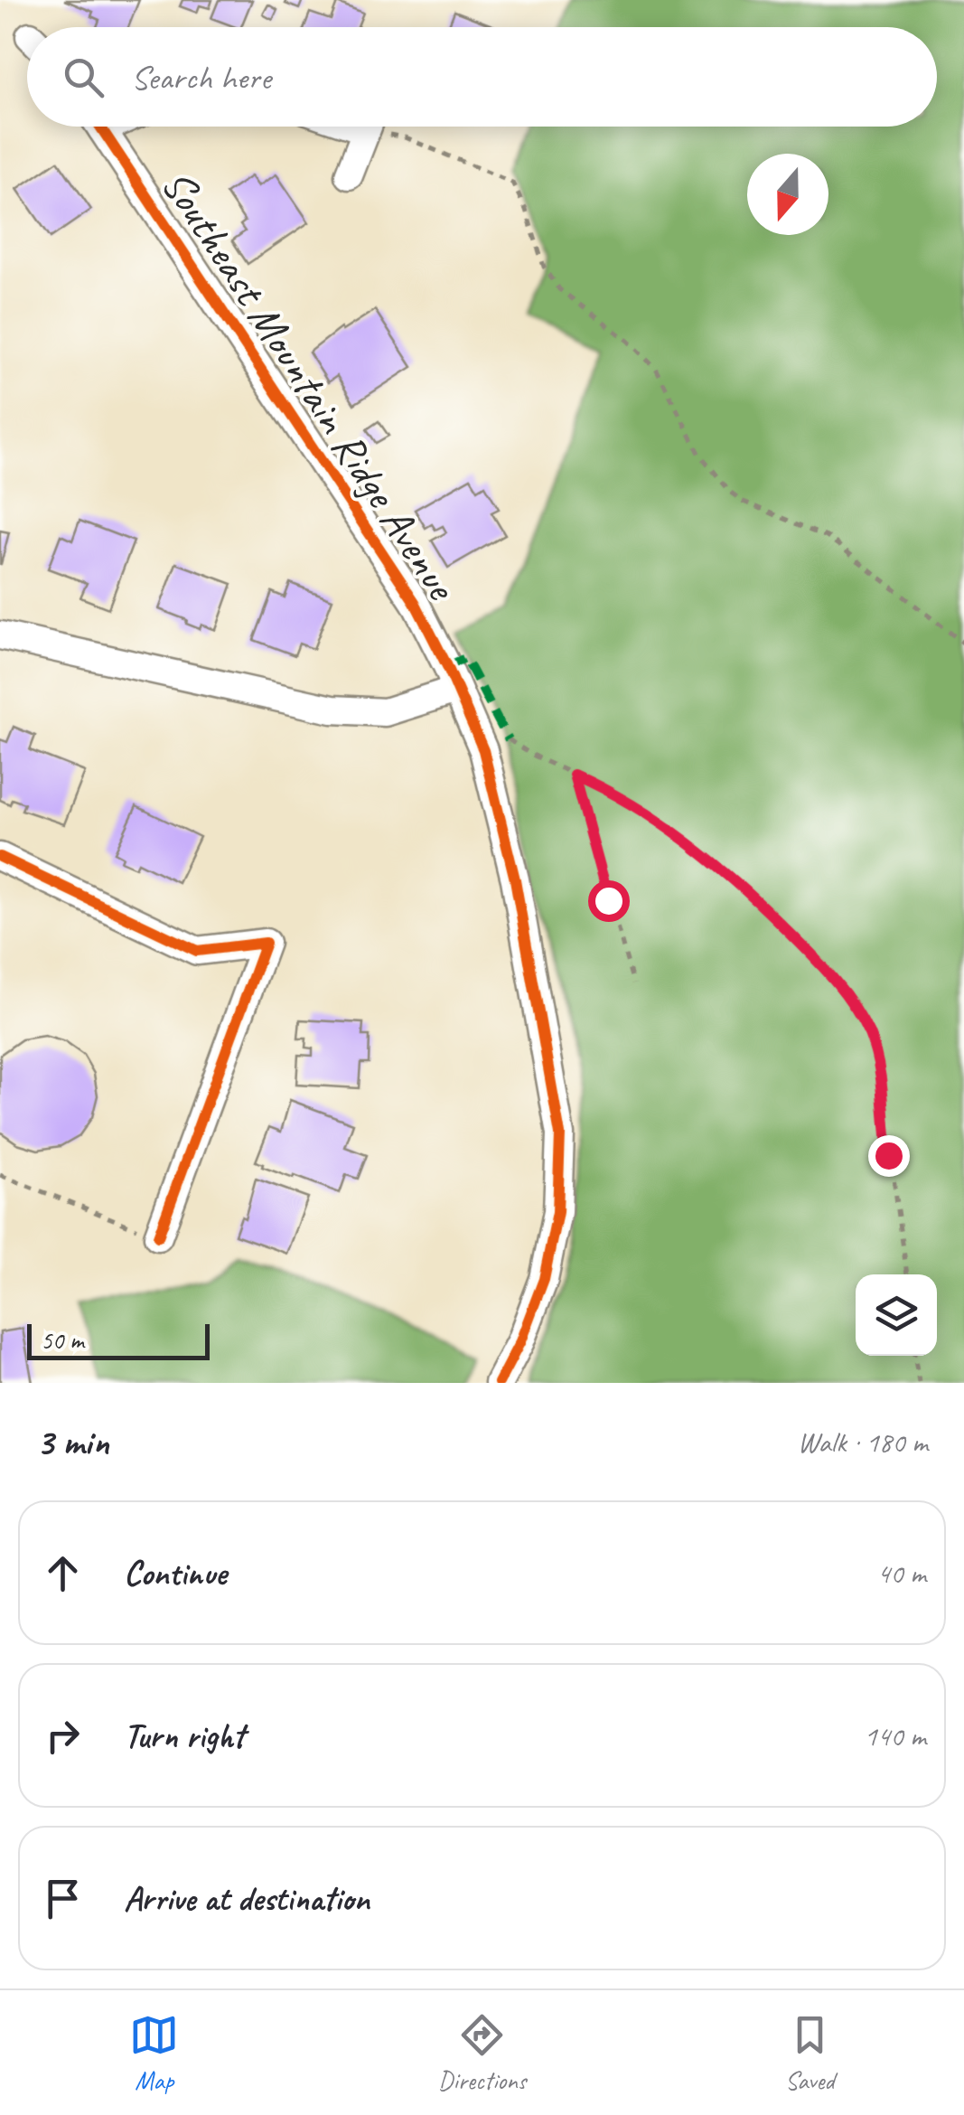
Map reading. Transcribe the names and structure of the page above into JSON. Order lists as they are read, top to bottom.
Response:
{
  "streets": {
    "street": ["Southeast Mountain Ridge Avenue"]
  },
  "scale_bar": "50 m",
  "north": "bottom",
  "page": {
    "search": "Search here",
    "scale": "50 m",
    "heading": ["3 min", "Walk · 180 m"],
    "list": [
      ["Continue", "40 m"],
      ["Turn right", "140 m"],
      "Arrive at destination"
    ],
    "nav": ["Map", "Directions", "Saved"]
  }
}
